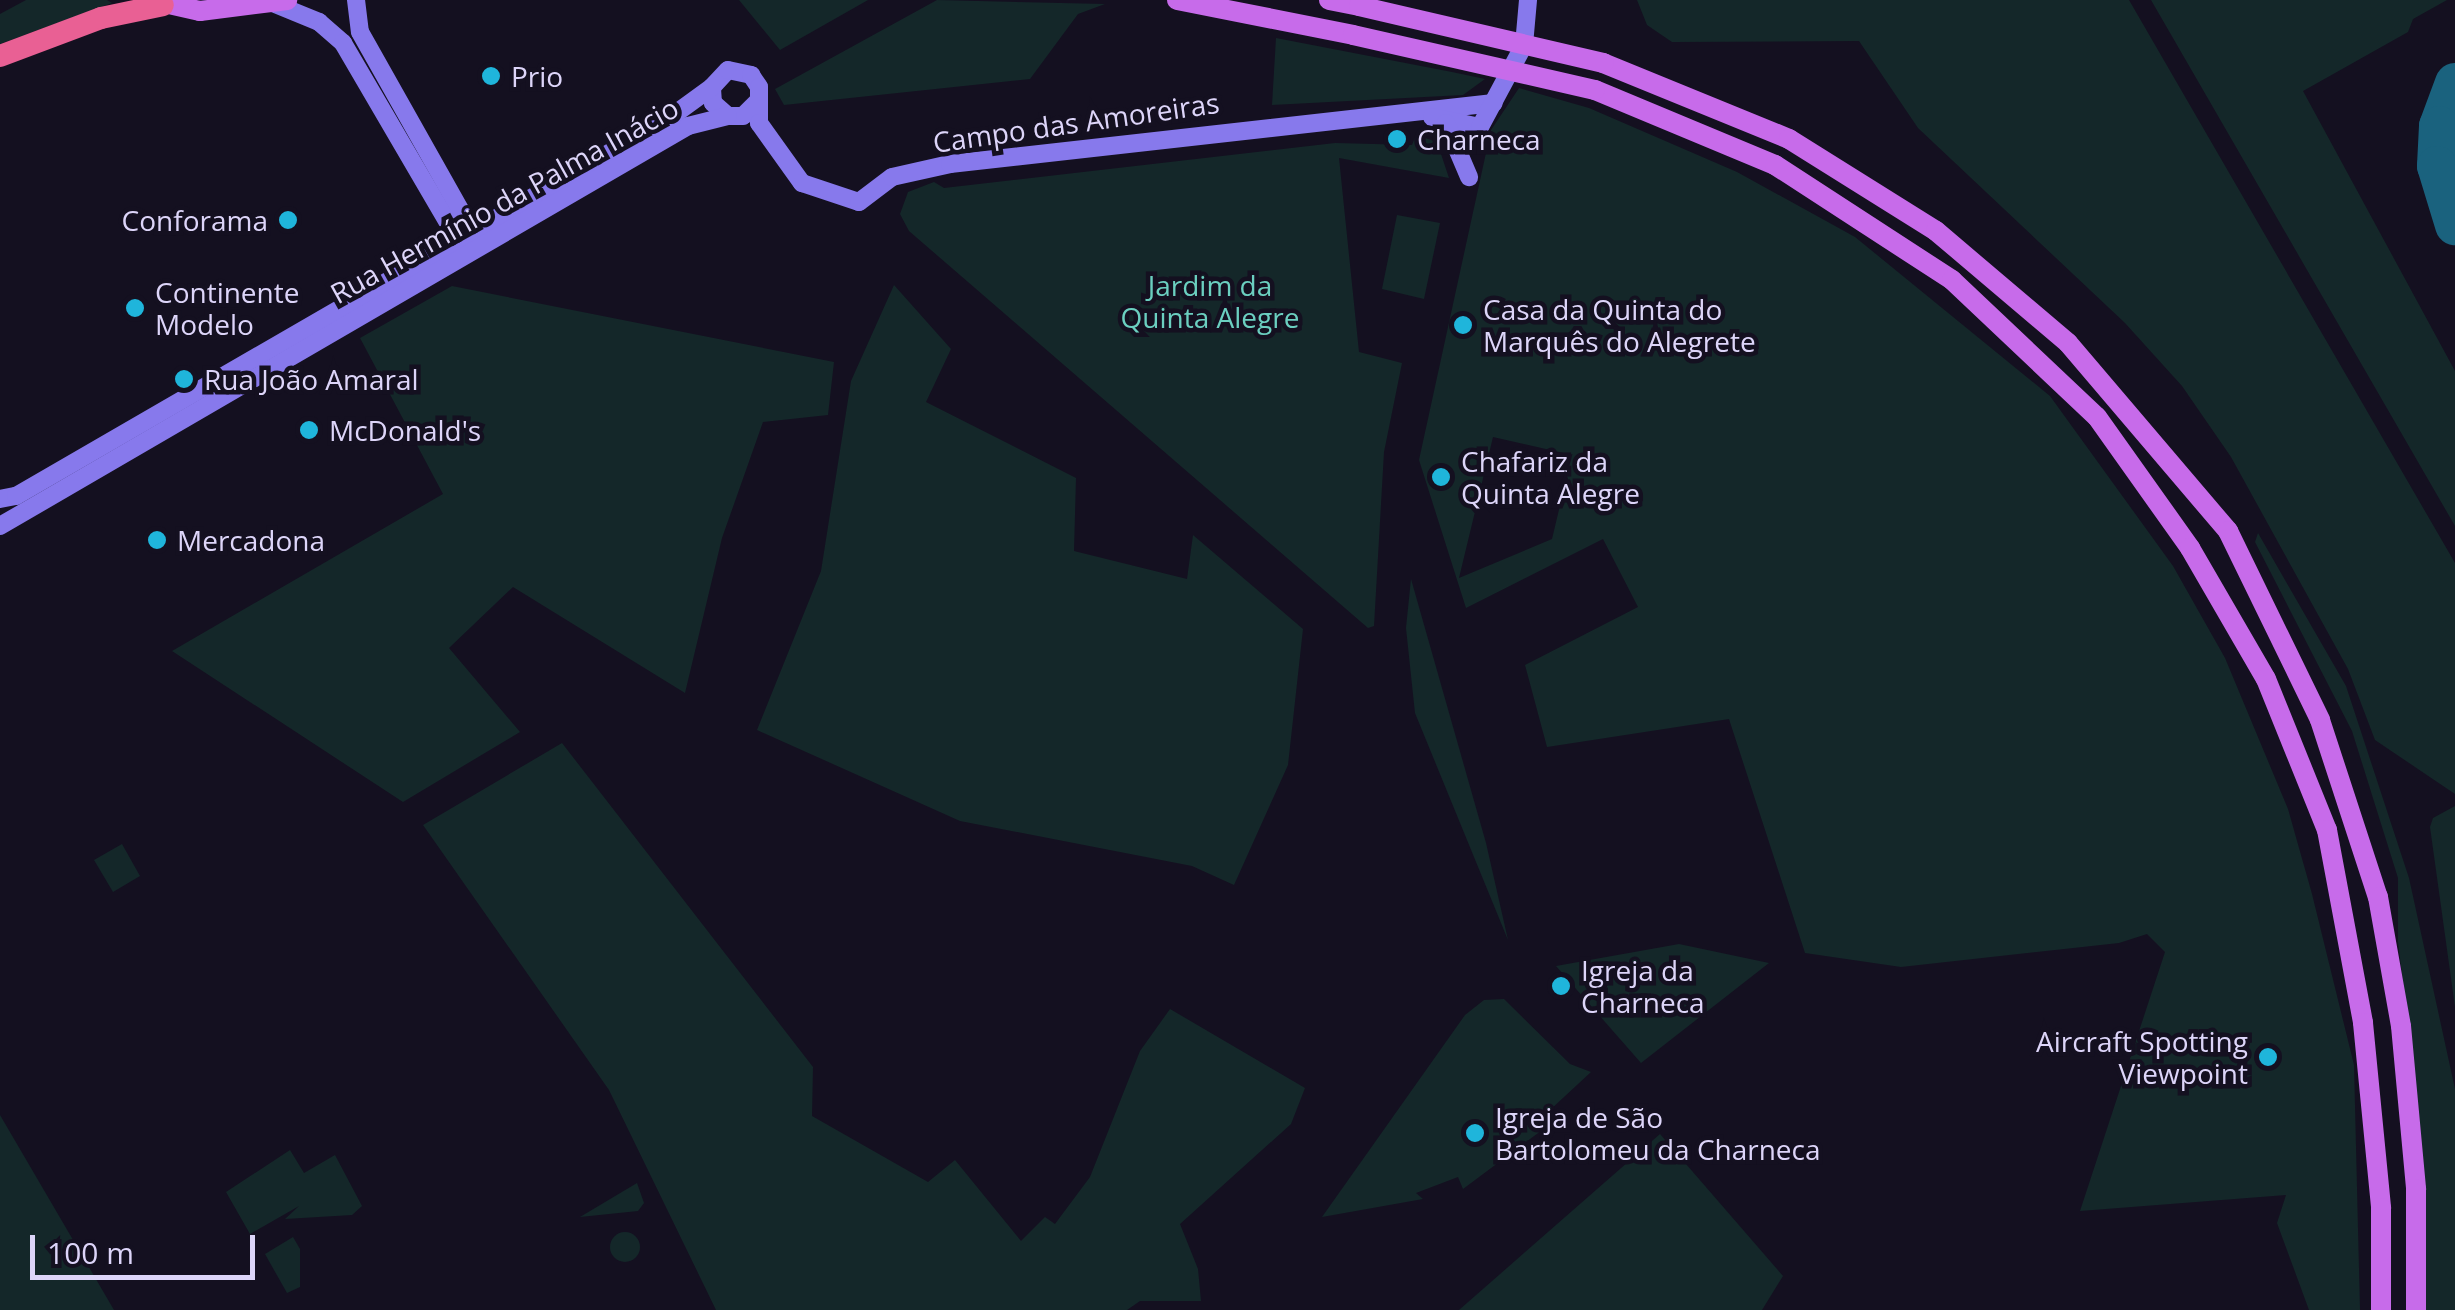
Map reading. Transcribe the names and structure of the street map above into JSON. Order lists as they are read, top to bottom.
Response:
{
  "streets": {
    "main road": ["Campo das Amoreiras", "Rua Hermínio da Palma Inácio"]
  },
  "crossings": [
    ["Campo das Amoreiras", "Rua Hermínio da Palma Inácio"]
  ],
  "parks": ["Jardim da Quinta Alegre"],
  "places": [
    "Prio",
    "Charneca",
    "Conforama",
    "Continente Modelo",
    "Casa da Quinta do Marquês do Alegrete",
    "Rua João Amaral",
    "McDonald's",
    "Chafariz da Quinta Alegre",
    "Mercadona",
    "Igreja da Charneca",
    "Aircraft Spotting Viewpoint",
    "Igreja de São Bartolomeu da Charneca"
  ],
  "scale_bar": "100 m"
}
